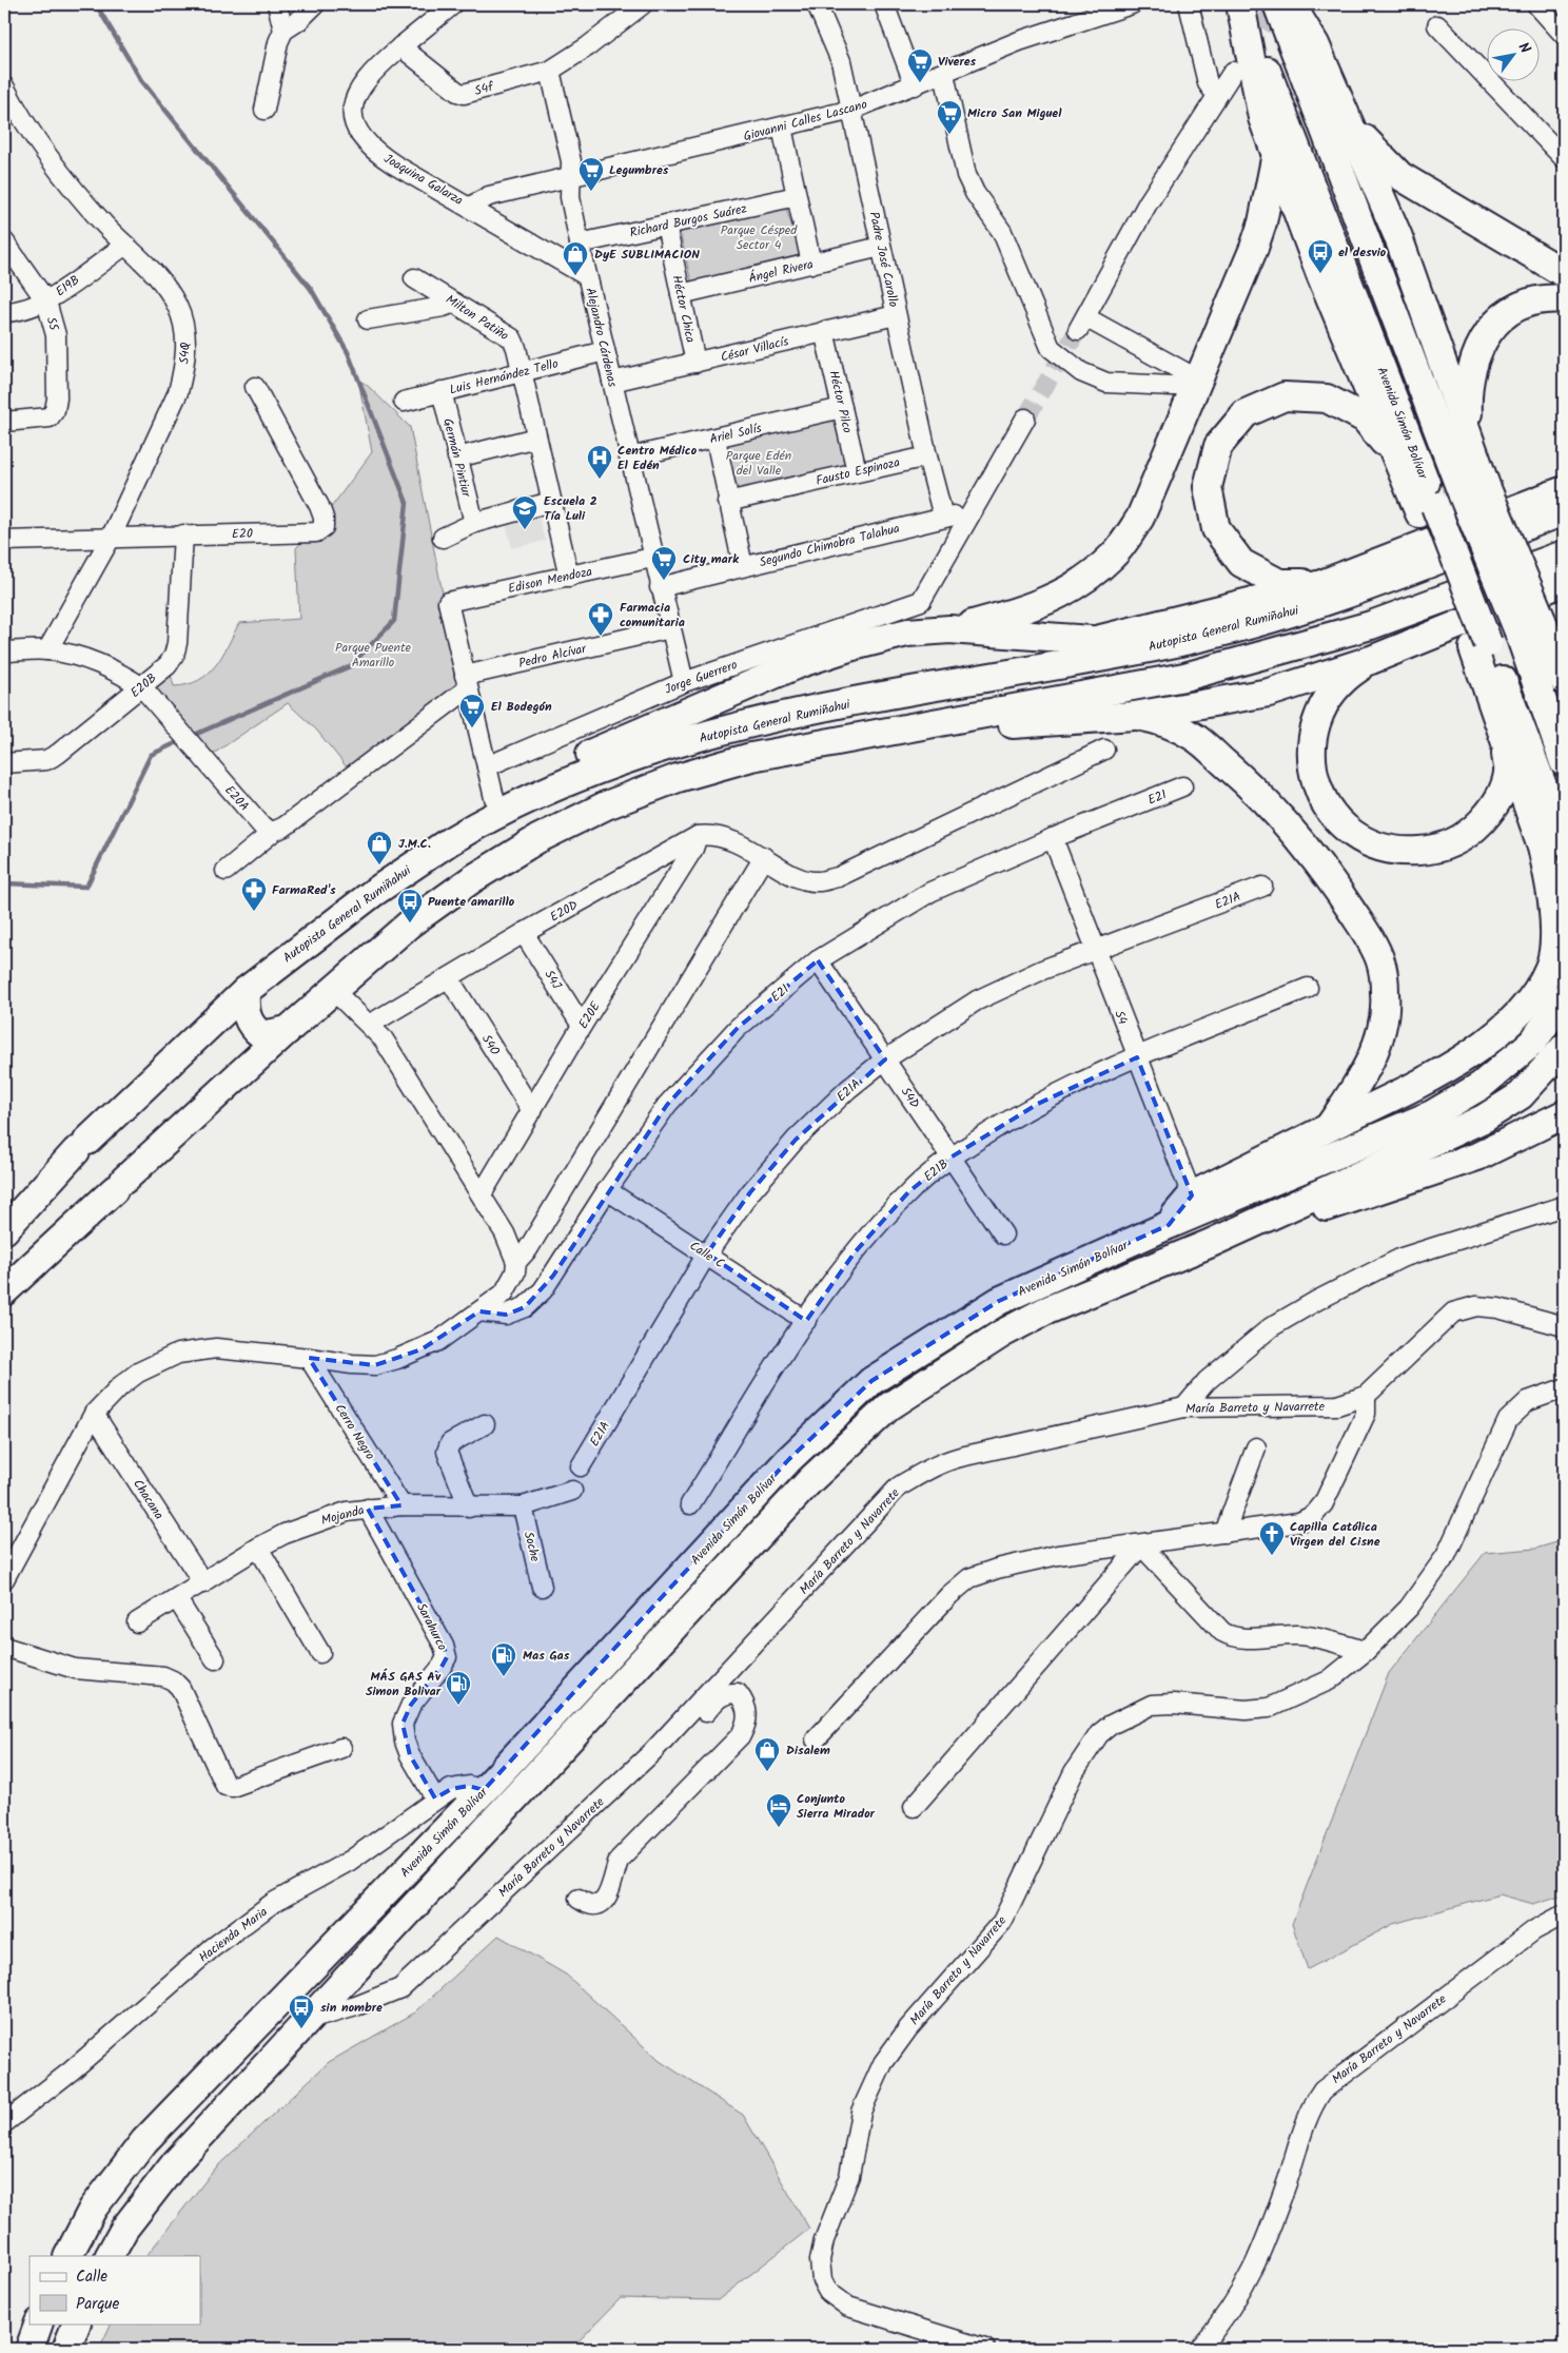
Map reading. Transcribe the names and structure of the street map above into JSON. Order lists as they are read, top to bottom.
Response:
{
  "streets": {
    "highway": ["Avenida Simón Bolívar", "Autopista General Rumiñahui"],
    "street": [
      "S4f",
      "Giovanni Calles Lascano",
      "Joaquina Galarza",
      "Richard Burgos Suárez",
      "Padre José Carollo",
      "Ángel Rivera",
      "E19B",
      "Héctor Chica",
      "Milton Patiño",
      "S5",
      "Alejandro Cárdenas",
      "César Villacís",
      "S4Q",
      "Luis Hernández Tello",
      "Héctor Pilco",
      "Ariel Solís",
      "Germán Pintiur",
      "Fausto Espinoza",
      "E20",
      "Segundo Chimobra Talahua",
      "Edison Mendoza",
      "Pedro Alcívar",
      "Jorge Guerrero",
      "E20B",
      "E21",
      "E20A",
      "E21A",
      "E20D",
      "S4J",
      "E20E",
      "S4",
      "S4O",
      "S4D",
      "E21B",
      "Calle C",
      "María Barreto y Navarrete",
      "Cerro Negro",
      "Chacana",
      "Mojanda",
      "Soche",
      "Sarahurco",
      "Hacienda Maria"
    ]
  },
  "crossings": [
    ["S4f", "Joaquina Galarza"],
    ["S4f", "Alejandro Cárdenas"],
    ["Giovanni Calles Lascano", "Joaquina Galarza"],
    ["Giovanni Calles Lascano", "Padre José Carollo"],
    ["Giovanni Calles Lascano", "Alejandro Cárdenas"],
    ["Joaquina Galarza", "Alejandro Cárdenas"],
    ["Richard Burgos Suárez", "Héctor Chica"],
    ["Richard Burgos Suárez", "Alejandro Cárdenas"],
    ["Padre José Carollo", "Ángel Rivera"],
    ["Padre José Carollo", "César Villacís"],
    ["Padre José Carollo", "Fausto Espinoza"],
    ["Padre José Carollo", "Segundo Chimobra Talahua"],
    ["Ángel Rivera", "Héctor Chica"],
    ["E19B", "S5"],
    ["E19B", "S4Q"],
    ["Héctor Chica", "César Villacís"],
    ["Milton Patiño", "Luis Hernández Tello"],
    ["Milton Patiño", "Edison Mendoza"],
    ["Alejandro Cárdenas", "César Villacís"],
    ["Alejandro Cárdenas", "Luis Hernández Tello"],
    ["Alejandro Cárdenas", "Ariel Solís"],
    ["Alejandro Cárdenas", "Segundo Chimobra Talahua"],
    ["Alejandro Cárdenas", "Edison Mendoza"],
    ["Alejandro Cárdenas", "Pedro Alcívar"],
    ["Alejandro Cárdenas", "Jorge Guerrero"],
    ["César Villacís", "Héctor Pilco"],
    ["S4Q", "E20"],
    ["S4Q", "E20A"],
    ["Luis Hernández Tello", "Germán Pintiur"],
    ["Héctor Pilco", "Ariel Solís"],
    ["Héctor Pilco", "Fausto Espinoza"],
    ["Avenida Simón Bolívar", "Hacienda Maria"],
    ["E20", "E20B"],
    ["Segundo Chimobra Talahua", "Jorge Guerrero"],
    ["Edison Mendoza", "Pedro Alcívar"],
    ["E20B", "E20A"],
    ["E21", "S4"],
    ["E21", "S4D"],
    ["E21", "Calle C"],
    ["E21A", "S4"],
    ["E21A", "S4D"],
    ["E21A", "Calle C"],
    ["E20D", "S4J"],
    ["E20D", "E20E"],
    ["E20D", "S4O"],
    ["S4J", "E20E"],
    ["E20E", "S4O"],
    ["S4", "E21B"],
    ["S4D", "E21B"],
    ["E21B", "Calle C"],
    ["Cerro Negro", "Mojanda"],
    ["Chacana", "Mojanda"],
    ["Mojanda", "Soche"],
    ["Mojanda", "Sarahurco"],
    ["Sarahurco", "Hacienda Maria"]
  ],
  "parks": ["Parque Césped Sector 4", "Parque Edén del Valle", "Parque Puente Amarillo"],
  "places": {
    "supermarket": [
      "Viveres",
      "Micro San Miguel",
      "Legumbres",
      "City mark",
      "El Bodegón"
    ],
    "bus stop": ["el desvio", "Puente amarillo", "sin nombre"],
    "shop": ["DyE SUBLIMACION", "J.M.C.", "Disalem"],
    "hospital": ["Centro Médico El Edén"],
    "school or university": ["Escuela 2 Tía Luli"],
    "pharmacy": ["Farmacia comunitaria", "FarmaRed's"],
    "church": ["Capilla Católica Virgen del Cisne"],
    "fuel station": ["Mas Gas", "MÁS GAS Av Simon Bolivar"],
    "hotel": ["Conjunto Sierra Mirador"]
  },
  "legend": ["Calle", "Parque"],
  "north": "top right"
}
